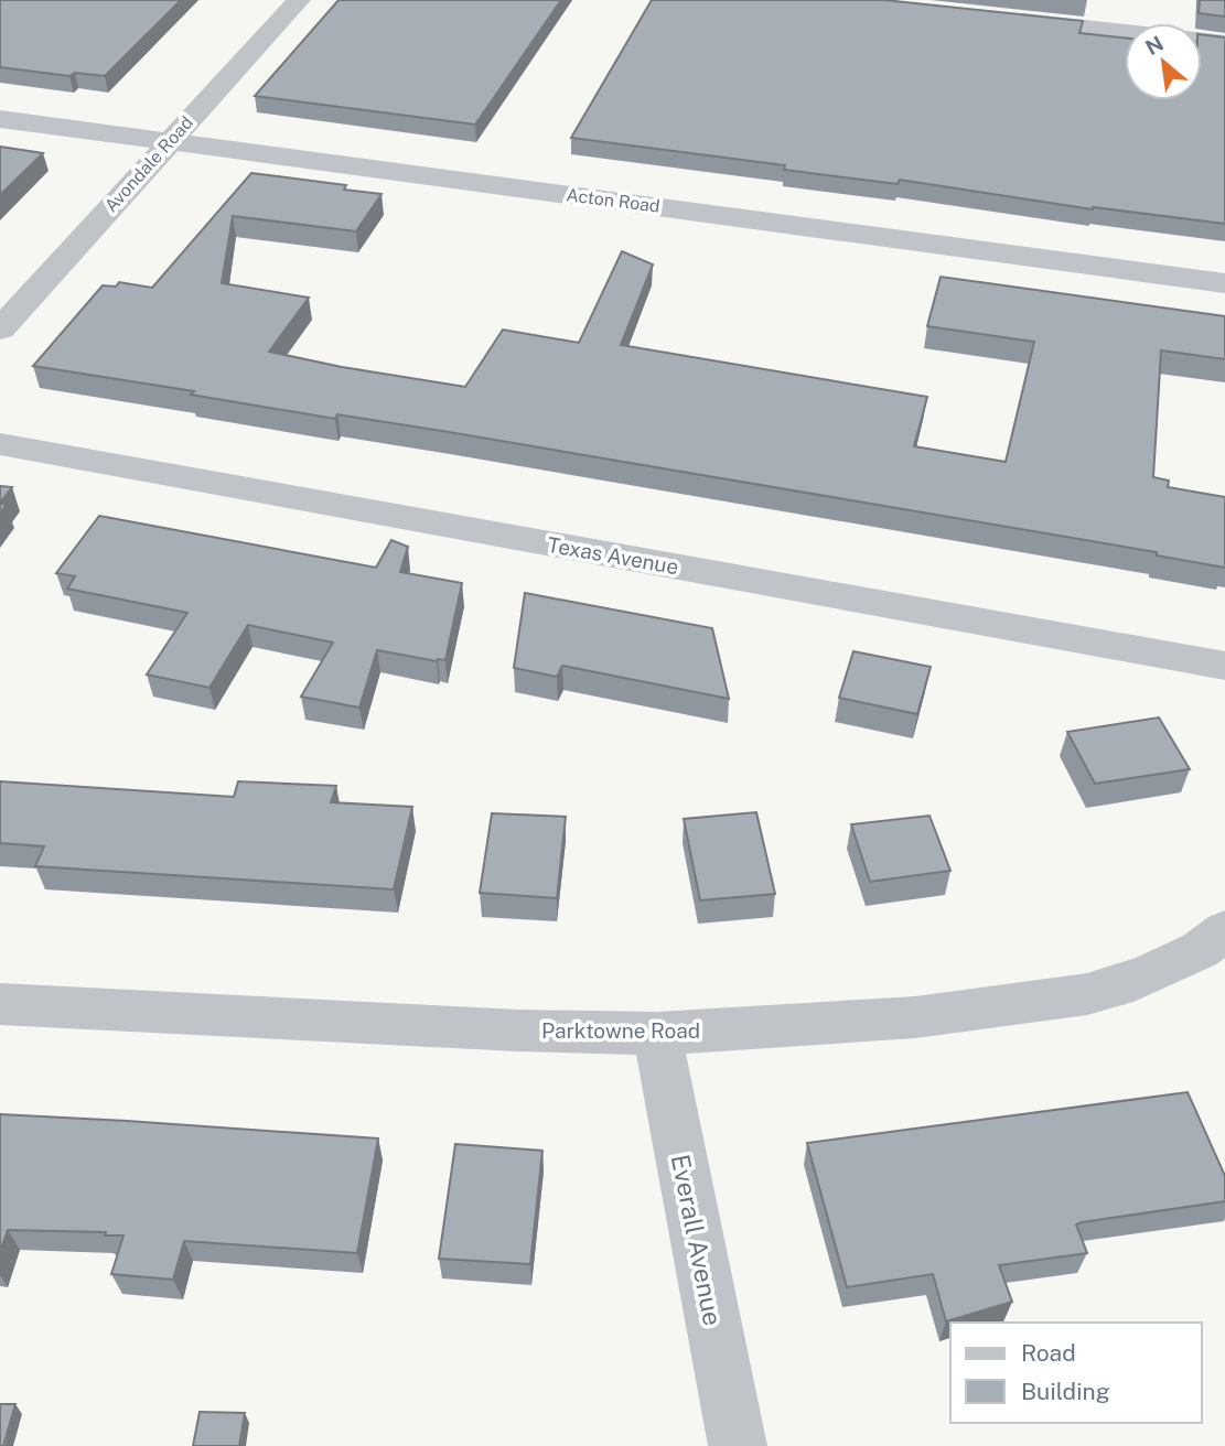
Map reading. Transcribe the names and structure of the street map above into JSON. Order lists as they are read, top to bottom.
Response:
{
  "streets": {
    "street": [
      "Avondale Road",
      "Acton Road",
      "Texas Avenue",
      "Parktowne Road",
      "Everall Avenue"
    ]
  },
  "crossings": [
    ["Avondale Road", "Acton Road"],
    ["Parktowne Road", "Everall Avenue"]
  ],
  "legend": ["Road", "Building"],
  "north": "top left"
}
